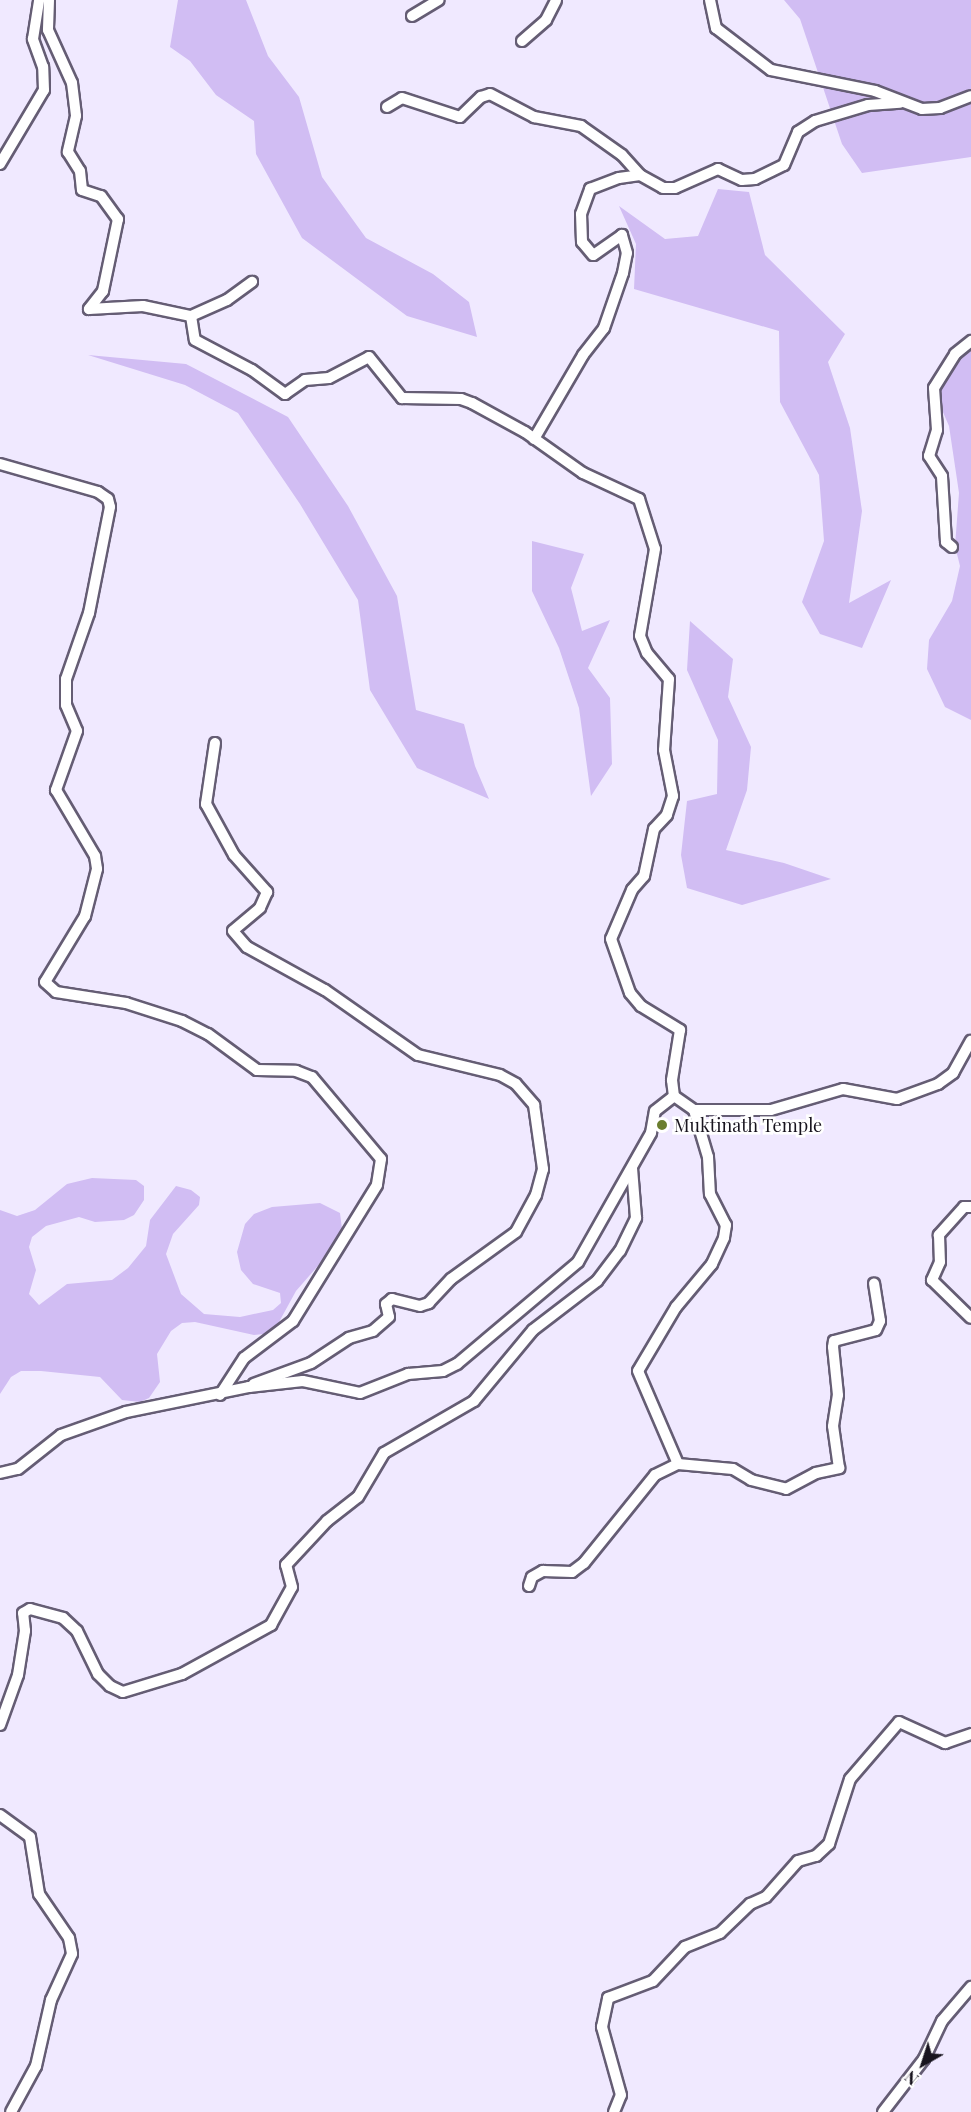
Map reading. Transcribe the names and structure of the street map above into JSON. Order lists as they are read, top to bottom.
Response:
{
  "places": ["Muktinath Temple"],
  "north": "bottom left"
}
